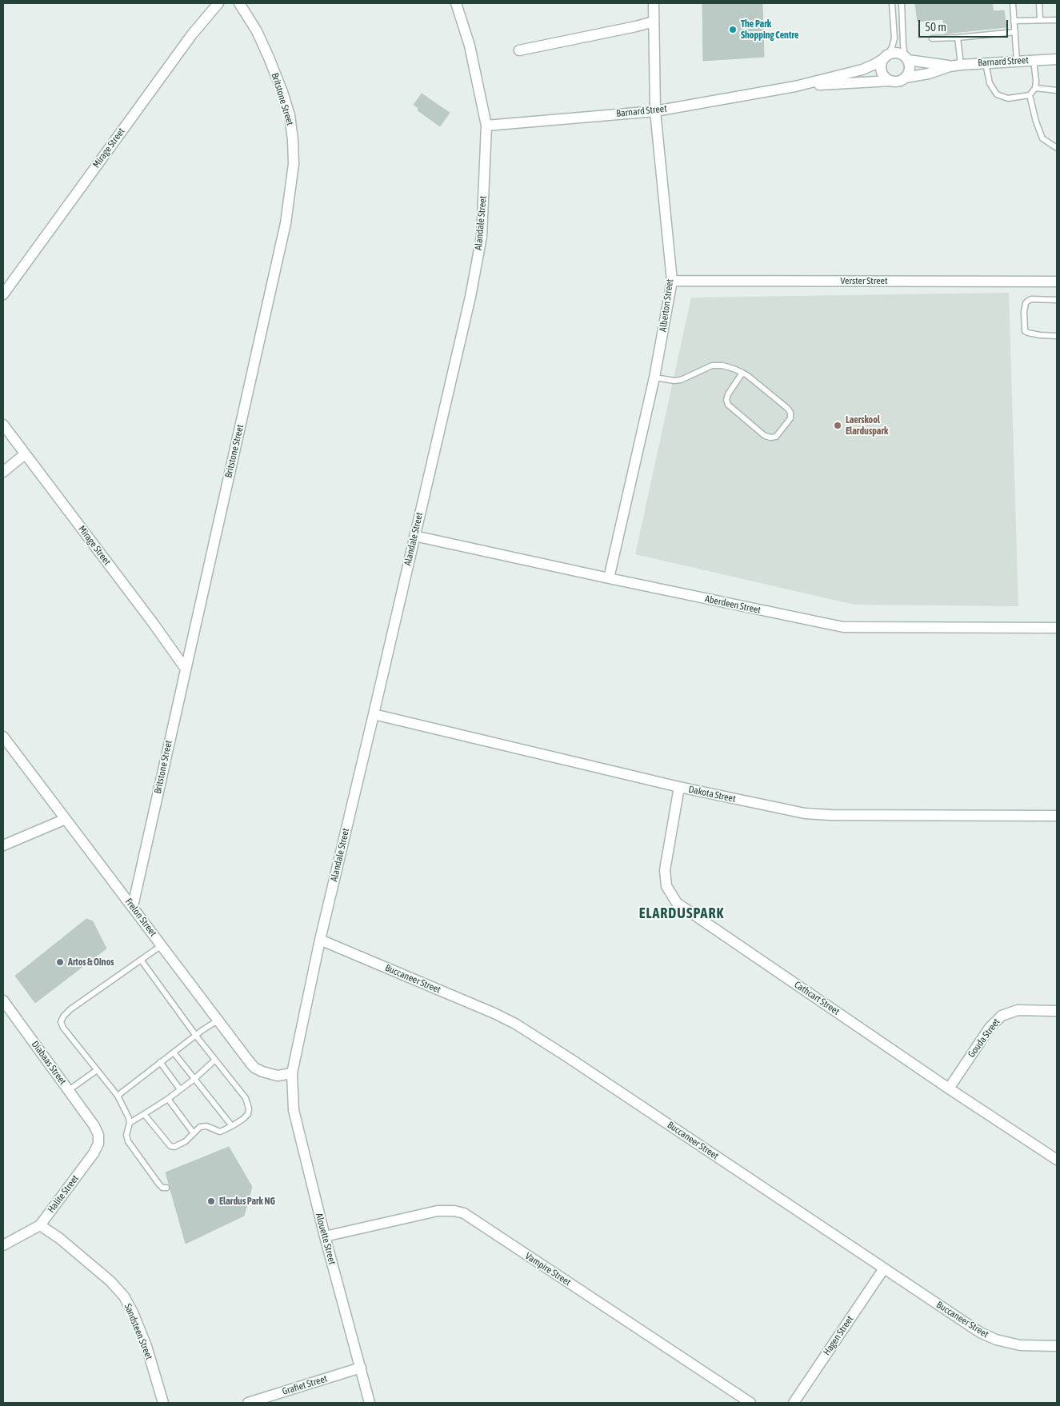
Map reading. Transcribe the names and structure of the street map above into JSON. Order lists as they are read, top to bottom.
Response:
{
  "streets": {
    "street": [
      "Barnard Street",
      "Britstone Street",
      "Mirage Street",
      "Alandale Street",
      "Verster Street",
      "Alberton Street",
      "Aberdeen Street",
      "Dakota Street",
      "Frelon Street",
      "Buccaneer Street",
      "Cathcart Street",
      "Gouda Street",
      "Diabaas Street",
      "Halite Street",
      "Alouette Street",
      "Vampire Street",
      "Sandsteen Street",
      "Hagen Street",
      "Grafiet Street"
    ]
  },
  "crossings": [
    ["Barnard Street", "Alandale Street"],
    ["Barnard Street", "Alberton Street"],
    ["Britstone Street", "Mirage Street"],
    ["Britstone Street", "Frelon Street"],
    ["Alandale Street", "Aberdeen Street"],
    ["Alandale Street", "Dakota Street"],
    ["Alandale Street", "Frelon Street"],
    ["Alandale Street", "Buccaneer Street"],
    ["Alandale Street", "Alouette Street"],
    ["Verster Street", "Alberton Street"],
    ["Alberton Street", "Aberdeen Street"],
    ["Dakota Street", "Cathcart Street"],
    ["Frelon Street", "Alouette Street"],
    ["Buccaneer Street", "Hagen Street"],
    ["Cathcart Street", "Gouda Street"],
    ["Diabaas Street", "Halite Street"],
    ["Halite Street", "Sandsteen Street"],
    ["Alouette Street", "Vampire Street"],
    ["Alouette Street", "Grafiet Street"]
  ],
  "districts": ["ELARDUSPARK"],
  "places": [
    "The Park Shopping Centre",
    "Laerskool Elarduspark",
    "Artos & Oinos",
    "Elardus Park NG"
  ],
  "scale_bar": "50 m"
}
